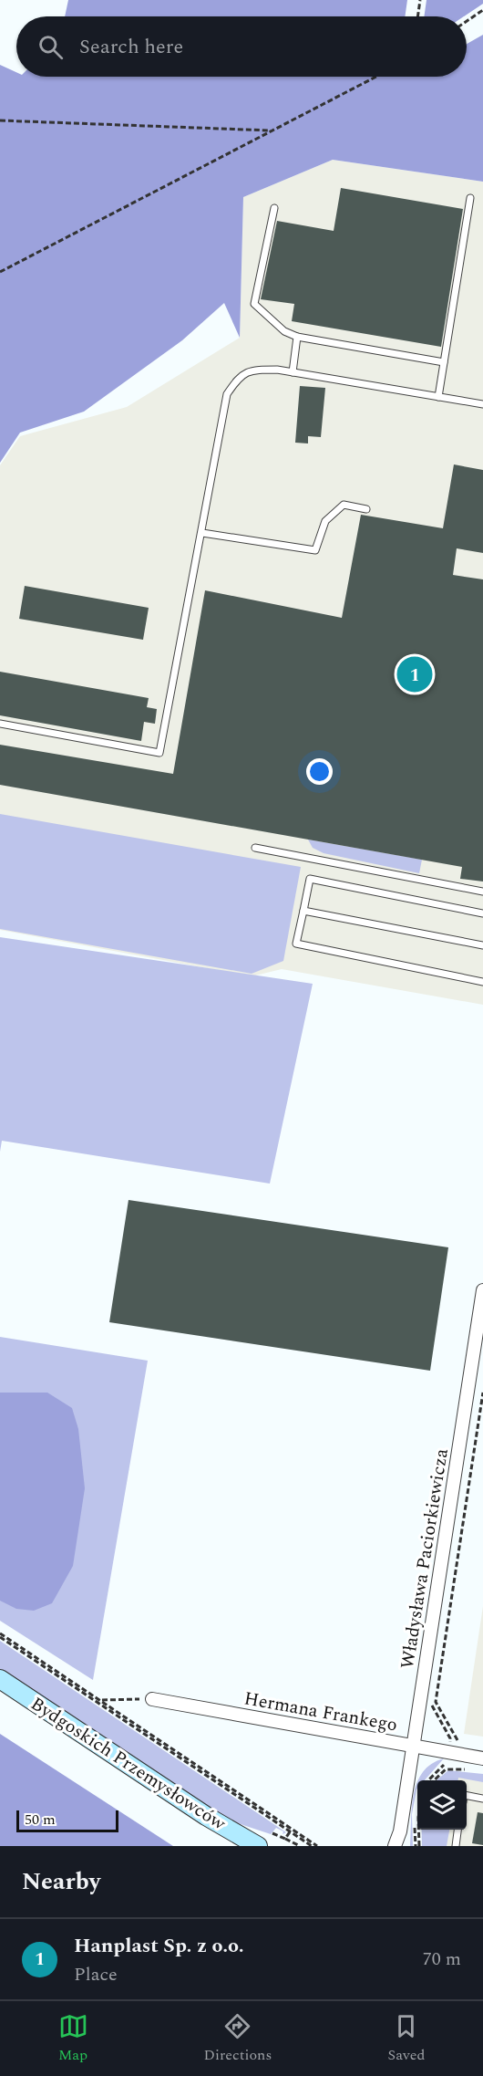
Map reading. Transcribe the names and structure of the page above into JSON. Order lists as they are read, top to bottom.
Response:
{
  "streets": {
    "street": ["Władysława Paciorkiewicza", "Hermana Frankego", "Bydgoskich Przemysłowców"]
  },
  "crossings": [
    ["Władysława Paciorkiewicza", "Hermana Frankego"]
  ],
  "scale_bar": "50 m",
  "page": {
    "search": "Search here",
    "pins": "1",
    "scale": "50 m",
    "heading": "Nearby",
    "list": [
      {
        "mark": "1",
        "name": "Hanplast Sp. z o.o.",
        "note": "Place",
        "value": "70 m"
      }
    ],
    "nav": ["Map", "Directions", "Saved"]
  }
}
